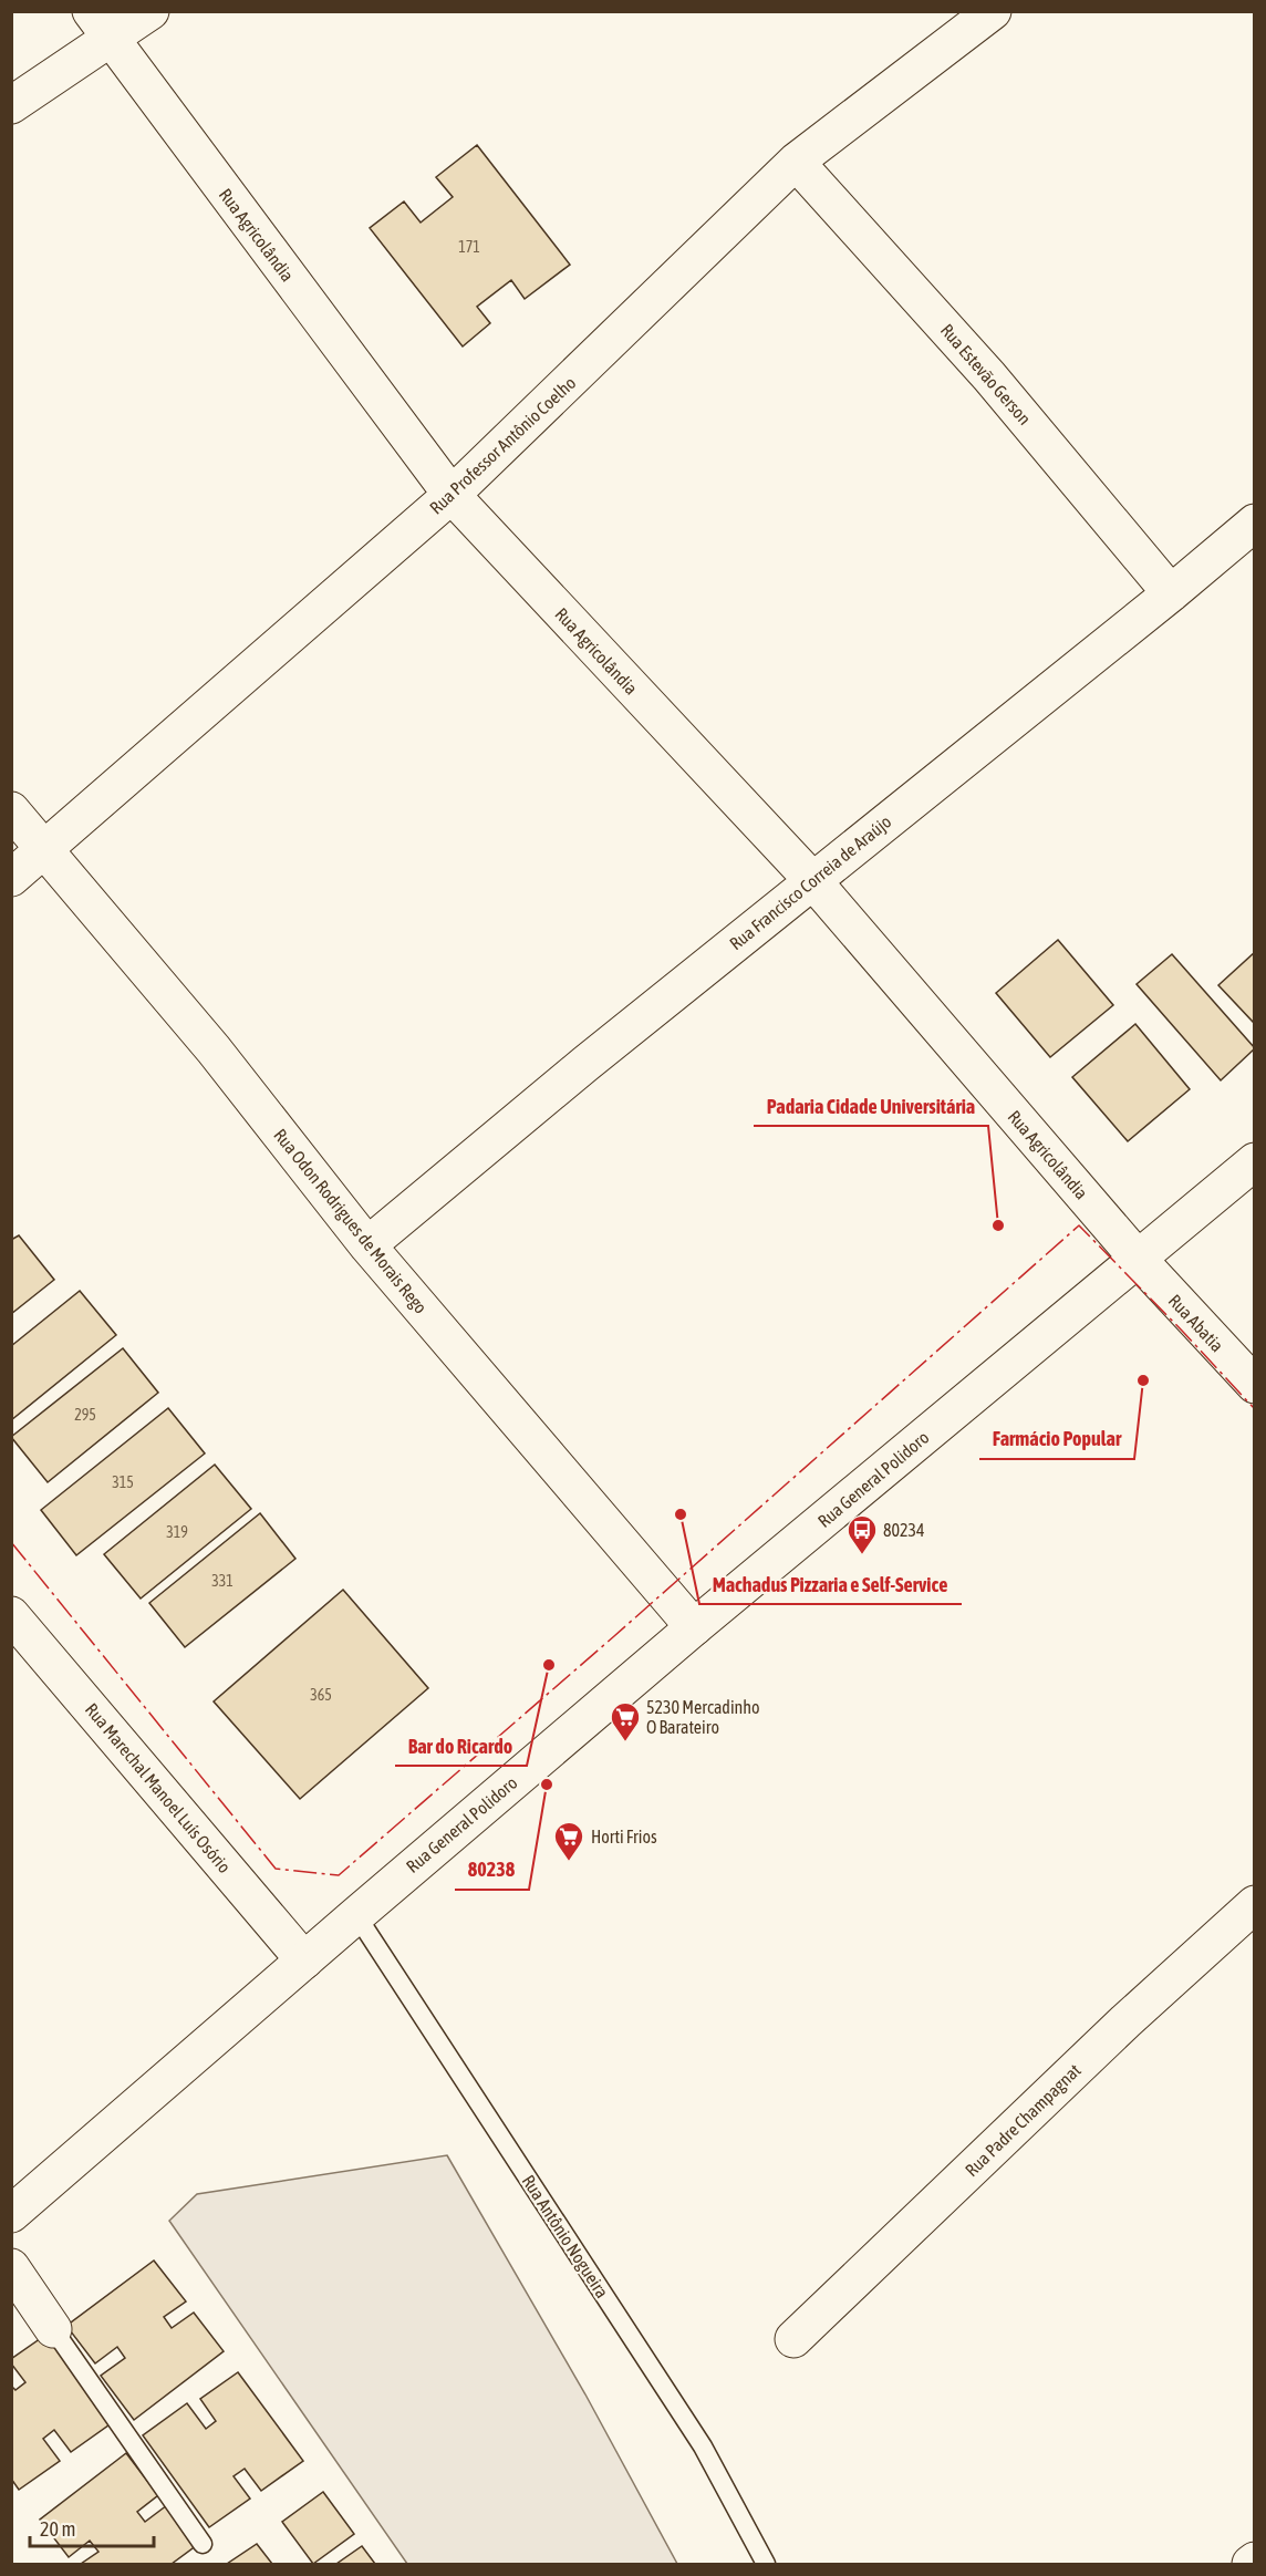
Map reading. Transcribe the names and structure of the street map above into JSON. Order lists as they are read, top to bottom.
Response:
{
  "streets": {
    "street": [
      "Rua Agricolândia",
      "Rua Estevão Gerson",
      "Rua Professor Antônio Coelho",
      "Rua Francisco Correia de Araújo",
      "Rua Odon Rodrigues de Morais Rego",
      "Rua Abatia",
      "Rua General Polidoro",
      "Rua Marechal Manoel Luís Osório",
      "Rua Padre Champagnat"
    ],
    "lane": ["Rua Antônio Nogueira"]
  },
  "crossings": [
    ["Rua Agricolândia", "Rua Professor Antônio Coelho"],
    ["Rua Agricolândia", "Rua Francisco Correia de Araújo"],
    ["Rua Agricolândia", "Rua Abatia"],
    ["Rua Agricolândia", "Rua General Polidoro"],
    ["Rua Estevão Gerson", "Rua Professor Antônio Coelho"],
    ["Rua Estevão Gerson", "Rua Francisco Correia de Araújo"],
    ["Rua Professor Antônio Coelho", "Rua Odon Rodrigues de Morais Rego"],
    ["Rua Francisco Correia de Araújo", "Rua Odon Rodrigues de Morais Rego"],
    ["Rua Odon Rodrigues de Morais Rego", "Rua General Polidoro"],
    ["Rua Abatia", "Rua General Polidoro"],
    ["Rua General Polidoro", "Rua Marechal Manoel Luís Osório"],
    ["Rua General Polidoro", "Rua Antônio Nogueira"]
  ],
  "places": {
    "other": [
      "Padaria Cidade Universitária",
      "Farmácio Popular",
      "Machadus Pizzaria e Self-Service",
      "Bar do Ricardo",
      "80238"
    ],
    "bus stop": ["80234"],
    "supermarket": ["5230 Mercadinho O Barateiro", "Horti Frios"]
  },
  "house_numbers": [
    "171",
    "295",
    "315",
    "319",
    "331",
    "365"
  ],
  "scale_bar": "20 m"
}
